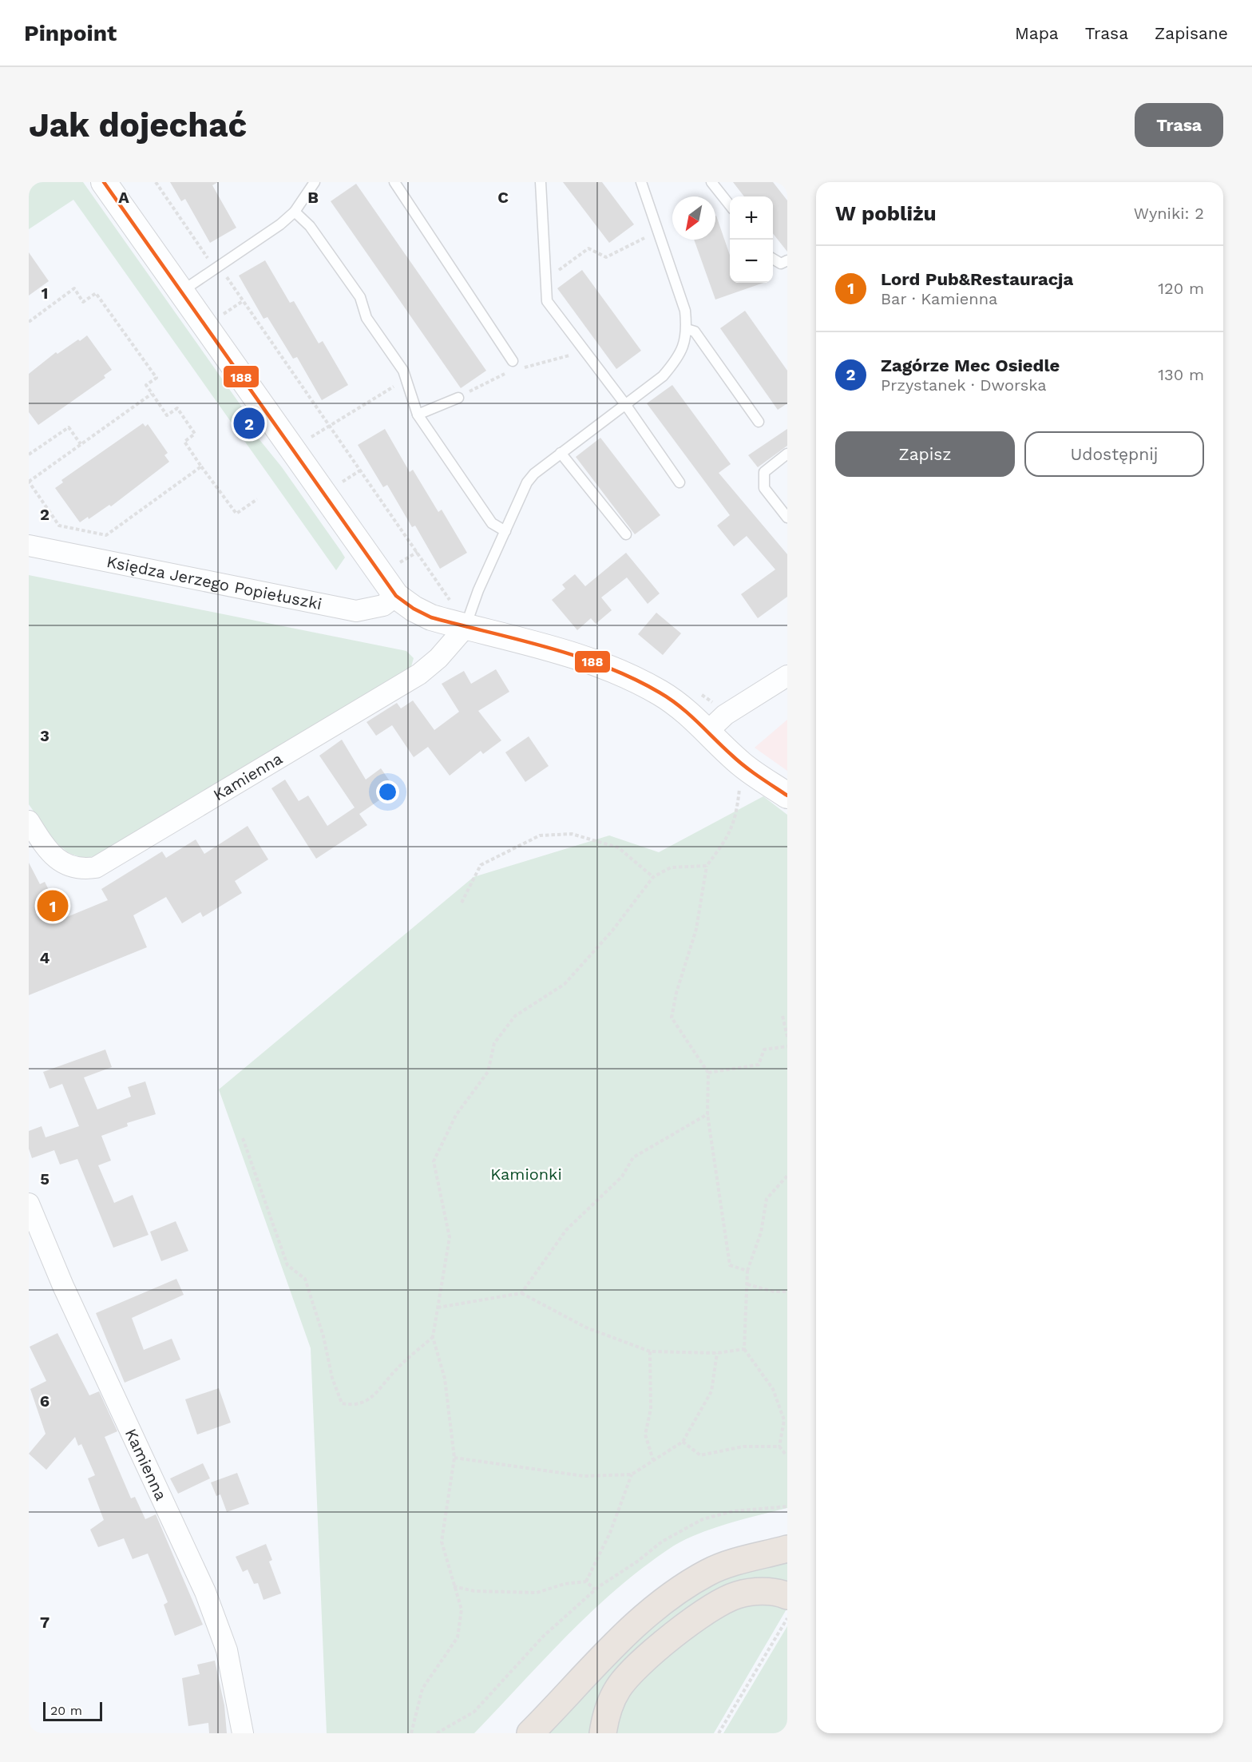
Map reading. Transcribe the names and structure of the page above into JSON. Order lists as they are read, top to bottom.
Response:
{
  "streets": {
    "street": ["Księdza Jerzego Popiełuszki", "Kamienna"]
  },
  "parks": ["Kamionki"],
  "lines": ["transit line 188"],
  "scale_bar": "20 m",
  "north": "bottom left",
  "page": {
    "header": "Pinpoint",
    "nav": ["Mapa", "Trasa", "Zapisane"],
    "buttons": [
      "Trasa",
      ["Zapisz", "Udostępnij"]
    ],
    "title": "Jak dojechać",
    "heading": ["W pobliżu", "Wyniki: 2"],
    "map_buttons": ["+", "−"],
    "list": [
      {
        "mark": "1",
        "name": "Lord Pub&Restauracja",
        "note": "Bar · Kamienna",
        "value": "120 m"
      },
      {
        "mark": "2",
        "name": "Zagórze Mec Osiedle",
        "note": "Przystanek · Dworska",
        "value": "130 m"
      }
    ],
    "pins": ["2", "1"],
    "scale": "20 m"
  },
  "grid": {
    "columns": ["A", "B", "C"],
    "rows": [
      "1",
      "2",
      "3",
      "4",
      "5",
      "6",
      "7"
    ]
  }
}
